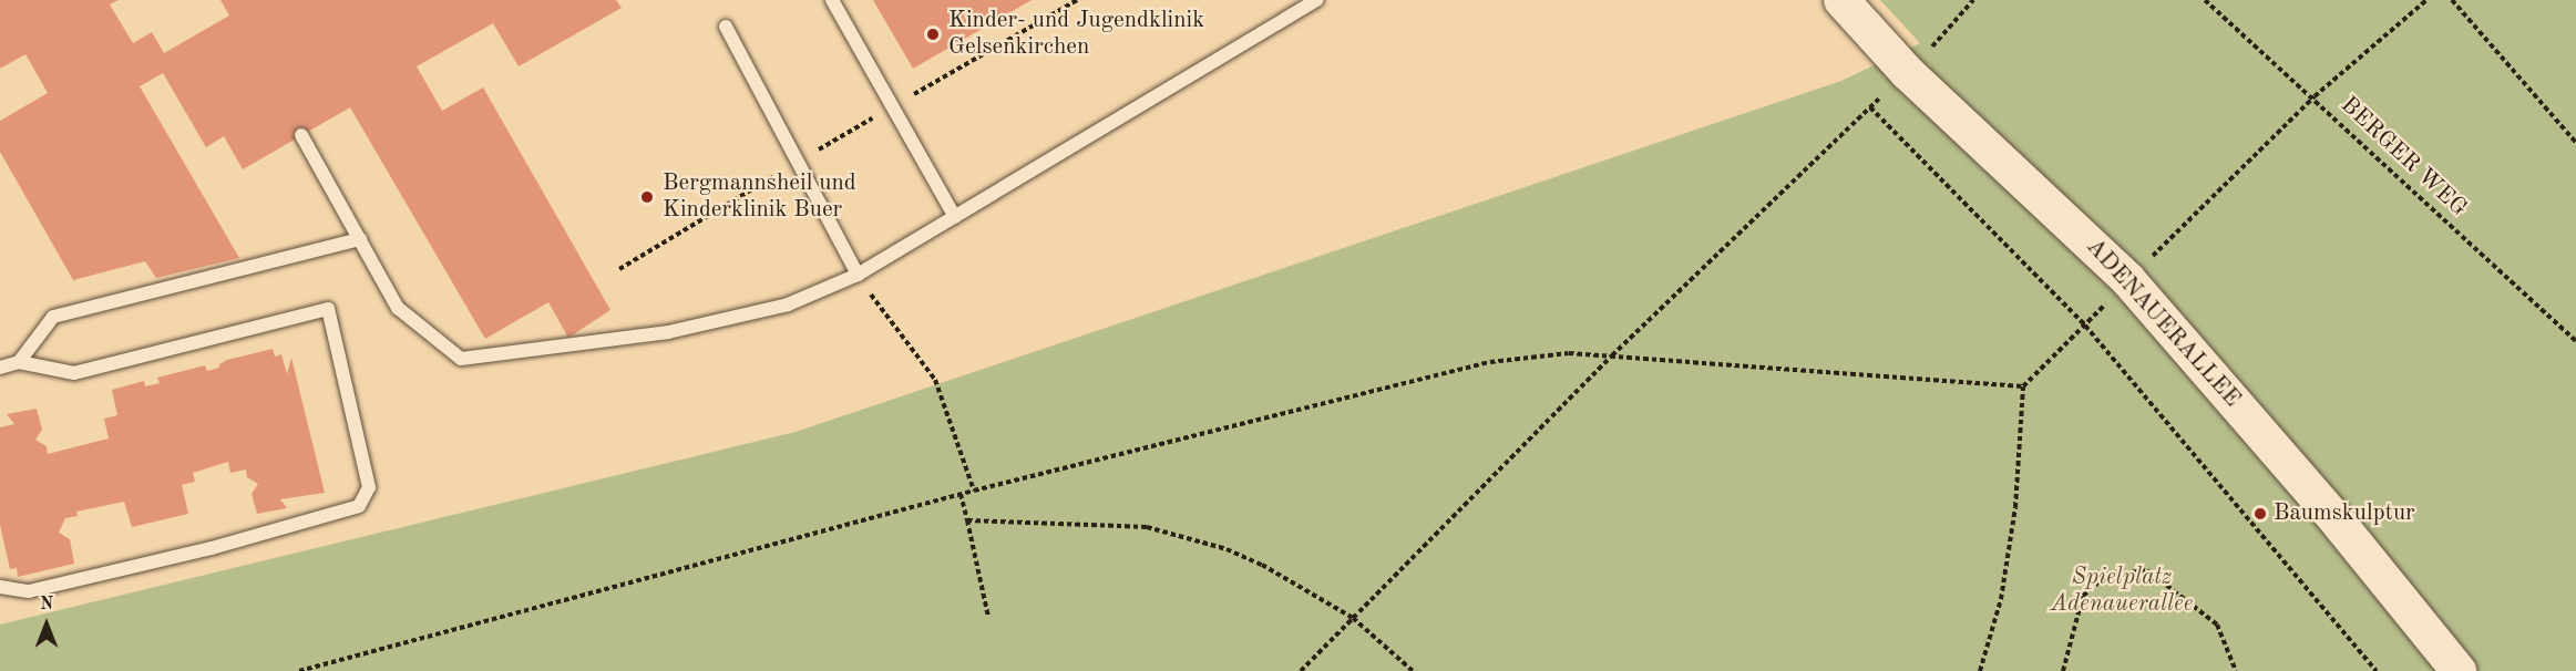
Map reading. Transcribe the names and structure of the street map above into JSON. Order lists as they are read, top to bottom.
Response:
{
  "streets": {
    "street": ["ADENAUERALLEE"],
    "path": ["BERGER WEG"]
  },
  "parks": ["Spielplatz Adenauerallee"],
  "places": ["Kinder- und Jugendklinik Gelsenkirchen", "Bergmannsheil und Kinderklinik Buer", "Baumskulptur"],
  "north": "top"
}
